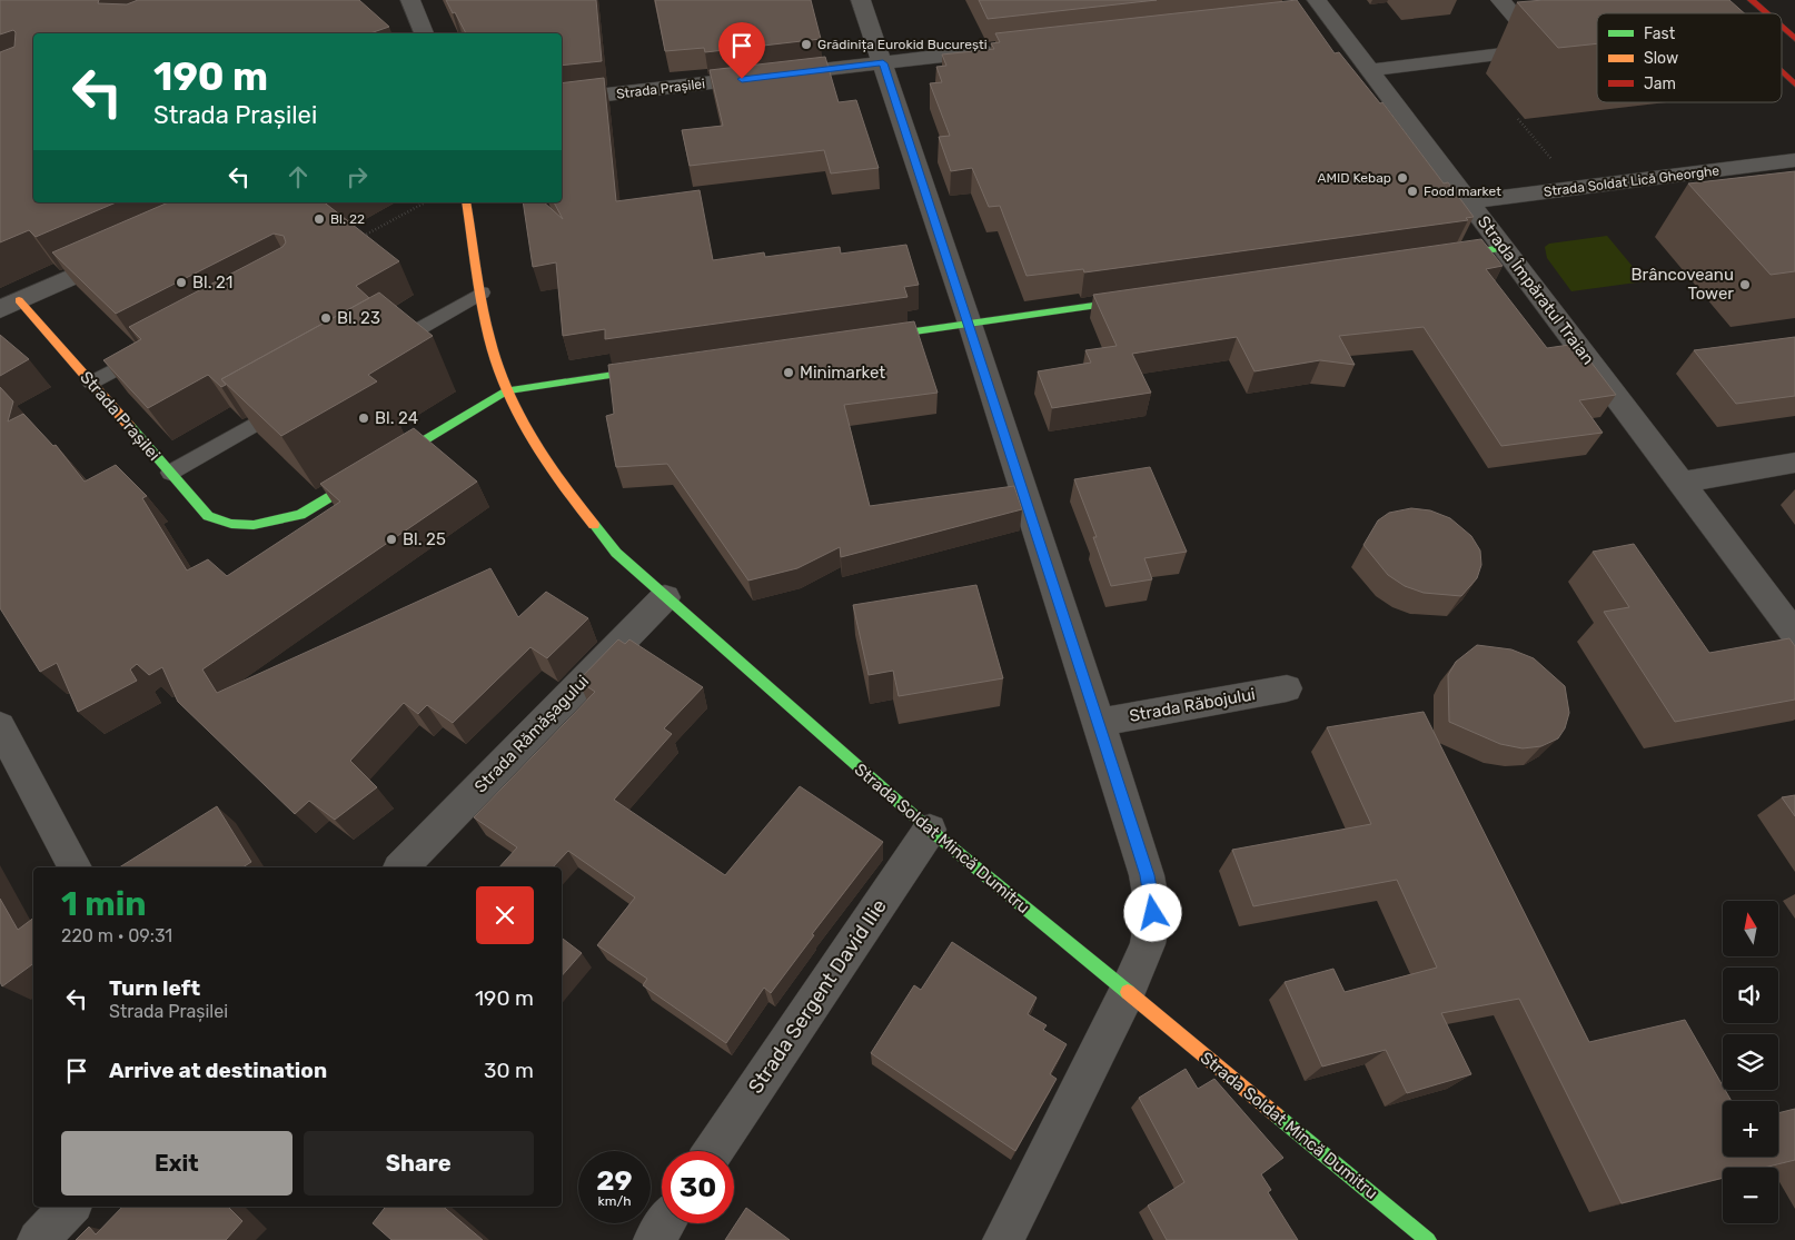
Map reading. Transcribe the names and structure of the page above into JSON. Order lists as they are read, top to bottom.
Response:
{
  "streets": {
    "street": [
      "Strada Prașilei",
      "Strada Soldat Lică Gheorghe",
      "Strada Împăratul Traian",
      "Strada Răbojului",
      "Strada Rămășagului",
      "Strada Soldat Mincă Dumitru",
      "Strada Sergent David Ilie"
    ]
  },
  "crossings": [
    ["Strada Prașilei", "Strada Soldat Mincă Dumitru"],
    ["Strada Soldat Lică Gheorghe", "Strada Împăratul Traian"],
    ["Strada Rămășagului", "Strada Soldat Mincă Dumitru"],
    ["Strada Soldat Mincă Dumitru", "Strada Sergent David Ilie"]
  ],
  "places": [
    "Grădinița Eurokid București",
    "AMID Kebap",
    "Food market",
    "Bl. 22",
    "Bl. 21",
    "Brâncoveanu Tower",
    "Bl. 23",
    "Minimarket",
    "Bl. 24",
    "Bl. 25"
  ],
  "legend": ["Fast", "Slow", "Jam"],
  "north": "top",
  "page": {
    "turn": ["190 m", "Strada Prașilei"],
    "heading": ["1 min", "220 m · 09:31"],
    "map_buttons": ["+", "−"],
    "list": [
      {
        "name": "Turn left",
        "note": "Strada Prașilei",
        "value": "190 m"
      },
      {
        "name": "Arrive at destination",
        "value": "30 m"
      }
    ],
    "buttons": ["Exit", "Share"],
    "speed": "29 km/h",
    "limit": "30"
  }
}
